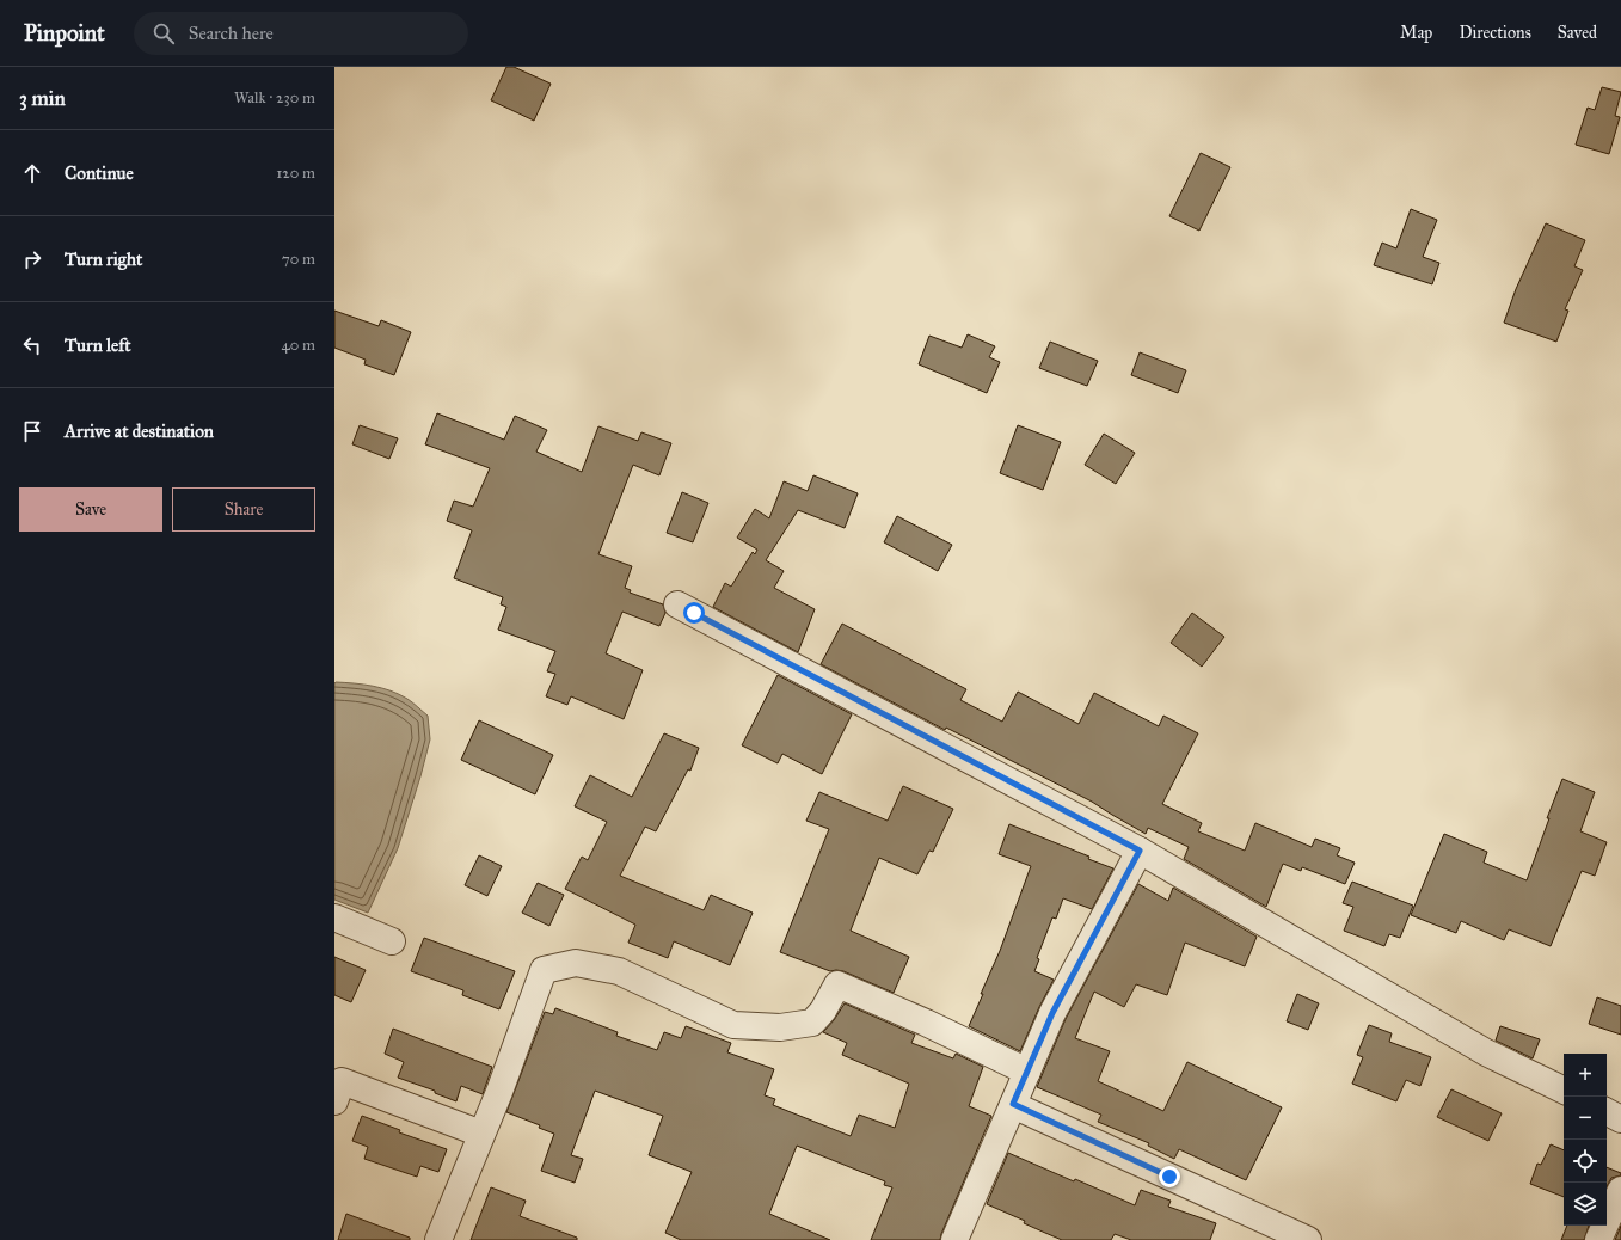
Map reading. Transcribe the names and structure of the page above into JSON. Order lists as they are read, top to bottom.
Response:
{
  "page": {
    "header": "Pinpoint",
    "search": "Search here",
    "nav": ["Map", "Directions", "Saved"],
    "heading": ["3 min", "Walk · 230 m"],
    "list": [
      ["Continue", "120 m"],
      ["Turn right", "70 m"],
      ["Turn left", "40 m"],
      "Arrive at destination"
    ],
    "buttons": ["Save", "Share"],
    "map_buttons": ["+", "−"]
  }
}
